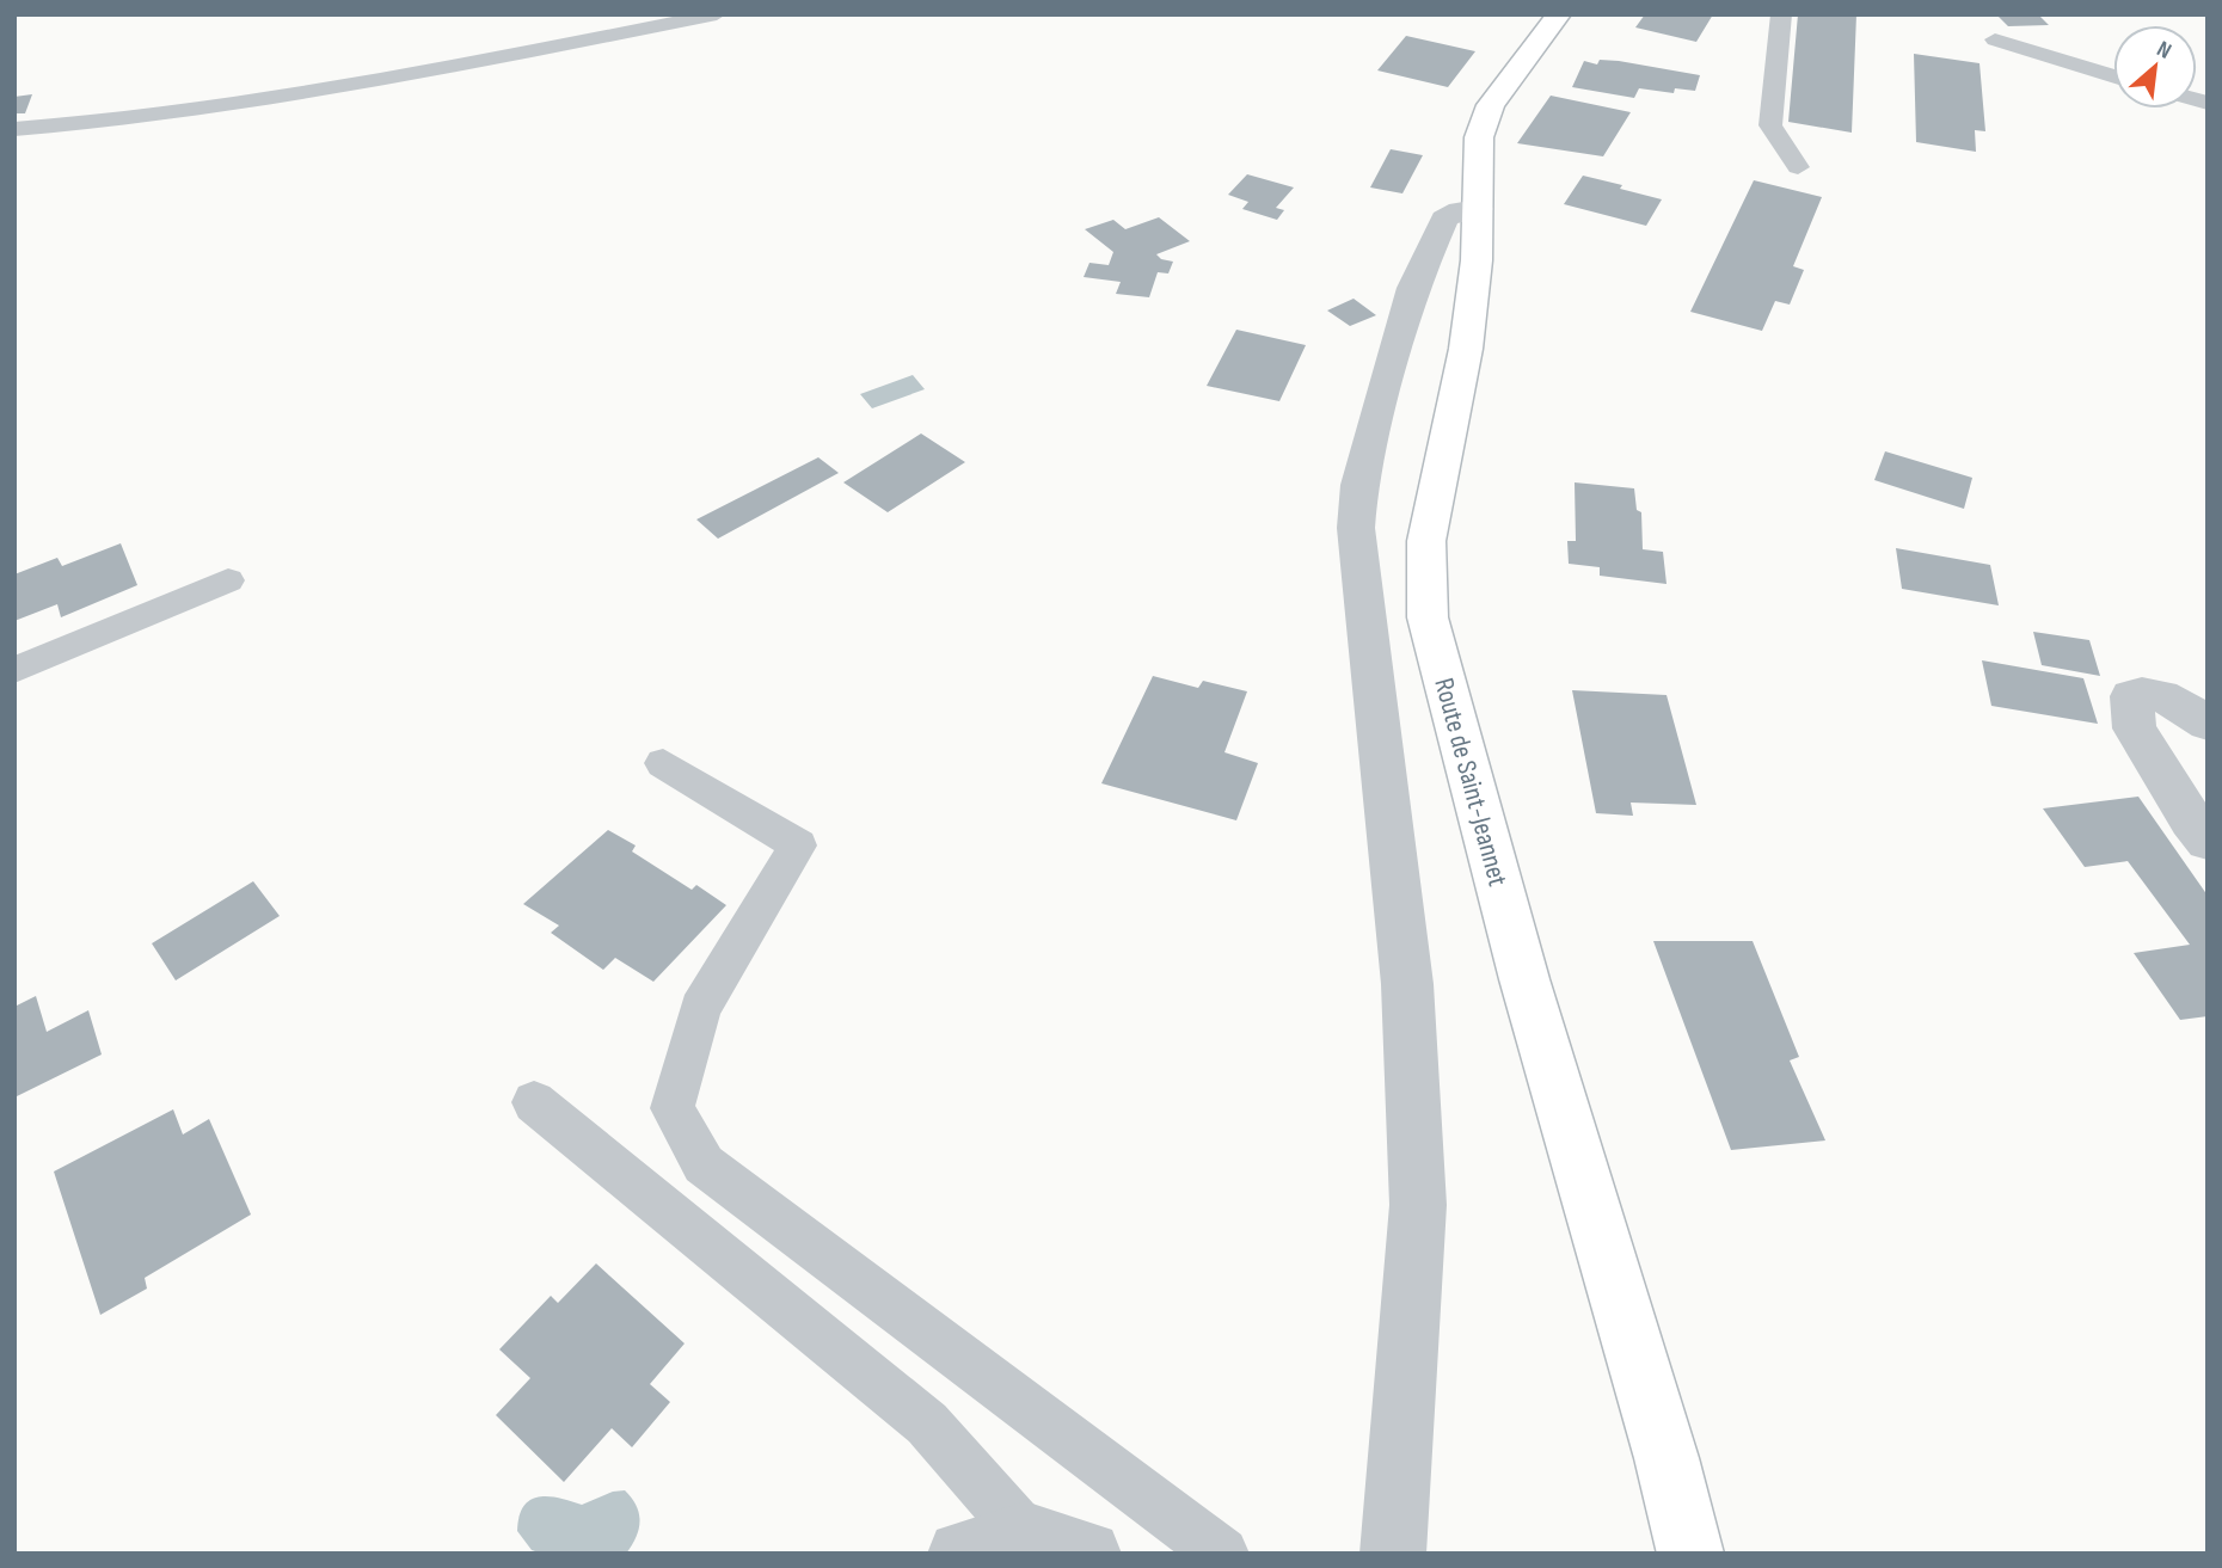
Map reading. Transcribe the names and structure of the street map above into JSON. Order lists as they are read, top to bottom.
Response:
{
  "streets": {
    "main road": ["Route de Saint-Jeannet"]
  },
  "north": "top right"
}
